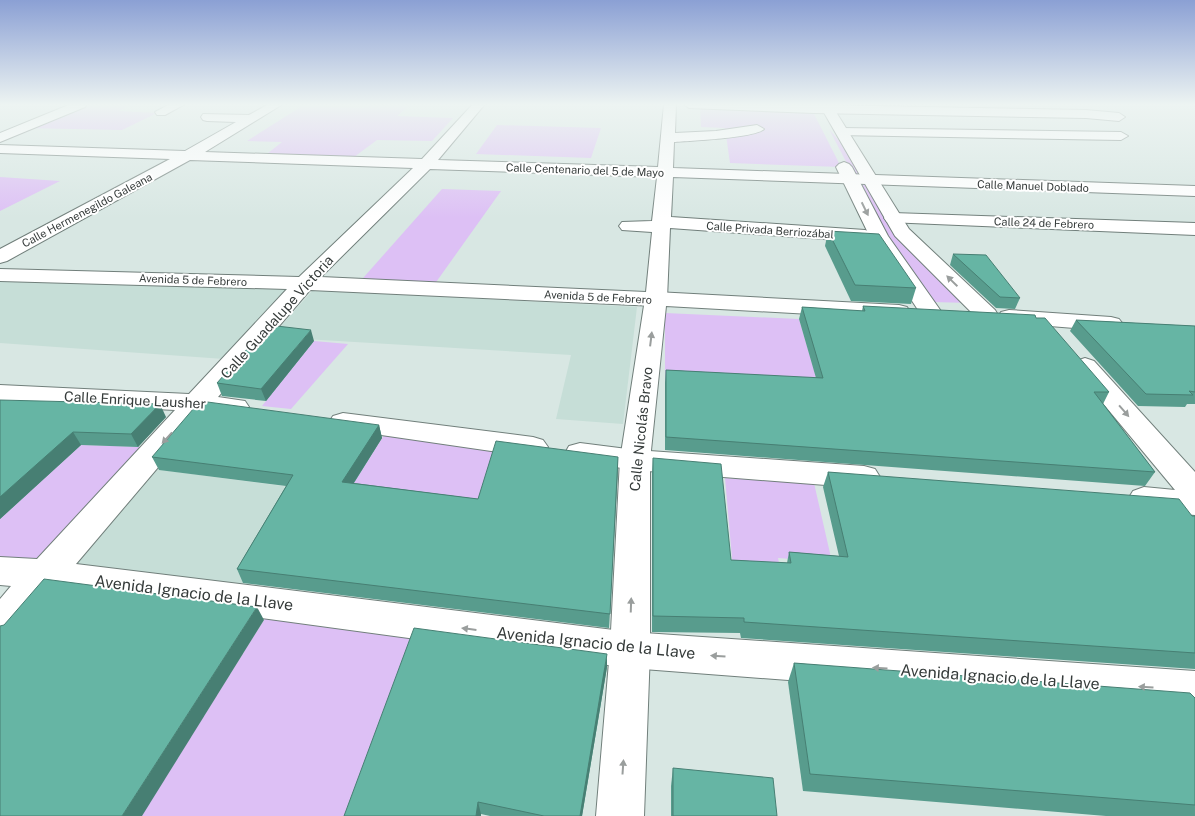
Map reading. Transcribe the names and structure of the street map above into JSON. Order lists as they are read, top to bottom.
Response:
{
  "streets": {
    "street": [
      "Calle Centenario del 5 de Mayo",
      "Calle Manuel Doblado",
      "Calle Hermenegildo Galeana",
      "Calle 24 de Febrero",
      "Calle Privada Berriozábal",
      "Avenida 5 de Febrero",
      "Calle Guadalupe Victoria",
      "Calle Enrique Lausher",
      "Calle Nicolás Bravo",
      "Avenida Ignacio de la Llave"
    ]
  },
  "crossings": [
    ["Calle Centenario del 5 de Mayo", "Calle Manuel Doblado"],
    ["Calle Centenario del 5 de Mayo", "Calle Hermenegildo Galeana"],
    ["Calle Centenario del 5 de Mayo", "Calle Guadalupe Victoria"],
    ["Calle Centenario del 5 de Mayo", "Calle Nicolás Bravo"],
    ["Calle Privada Berriozábal", "Calle Nicolás Bravo"],
    ["Avenida 5 de Febrero", "Calle Guadalupe Victoria"],
    ["Avenida 5 de Febrero", "Calle Nicolás Bravo"],
    ["Calle Guadalupe Victoria", "Calle Enrique Lausher"],
    ["Calle Guadalupe Victoria", "Avenida Ignacio de la Llave"],
    ["Calle Nicolás Bravo", "Avenida Ignacio de la Llave"]
  ],
  "one_way": ["Calle Guadalupe Victoria", "Calle Nicolás Bravo"]
}
